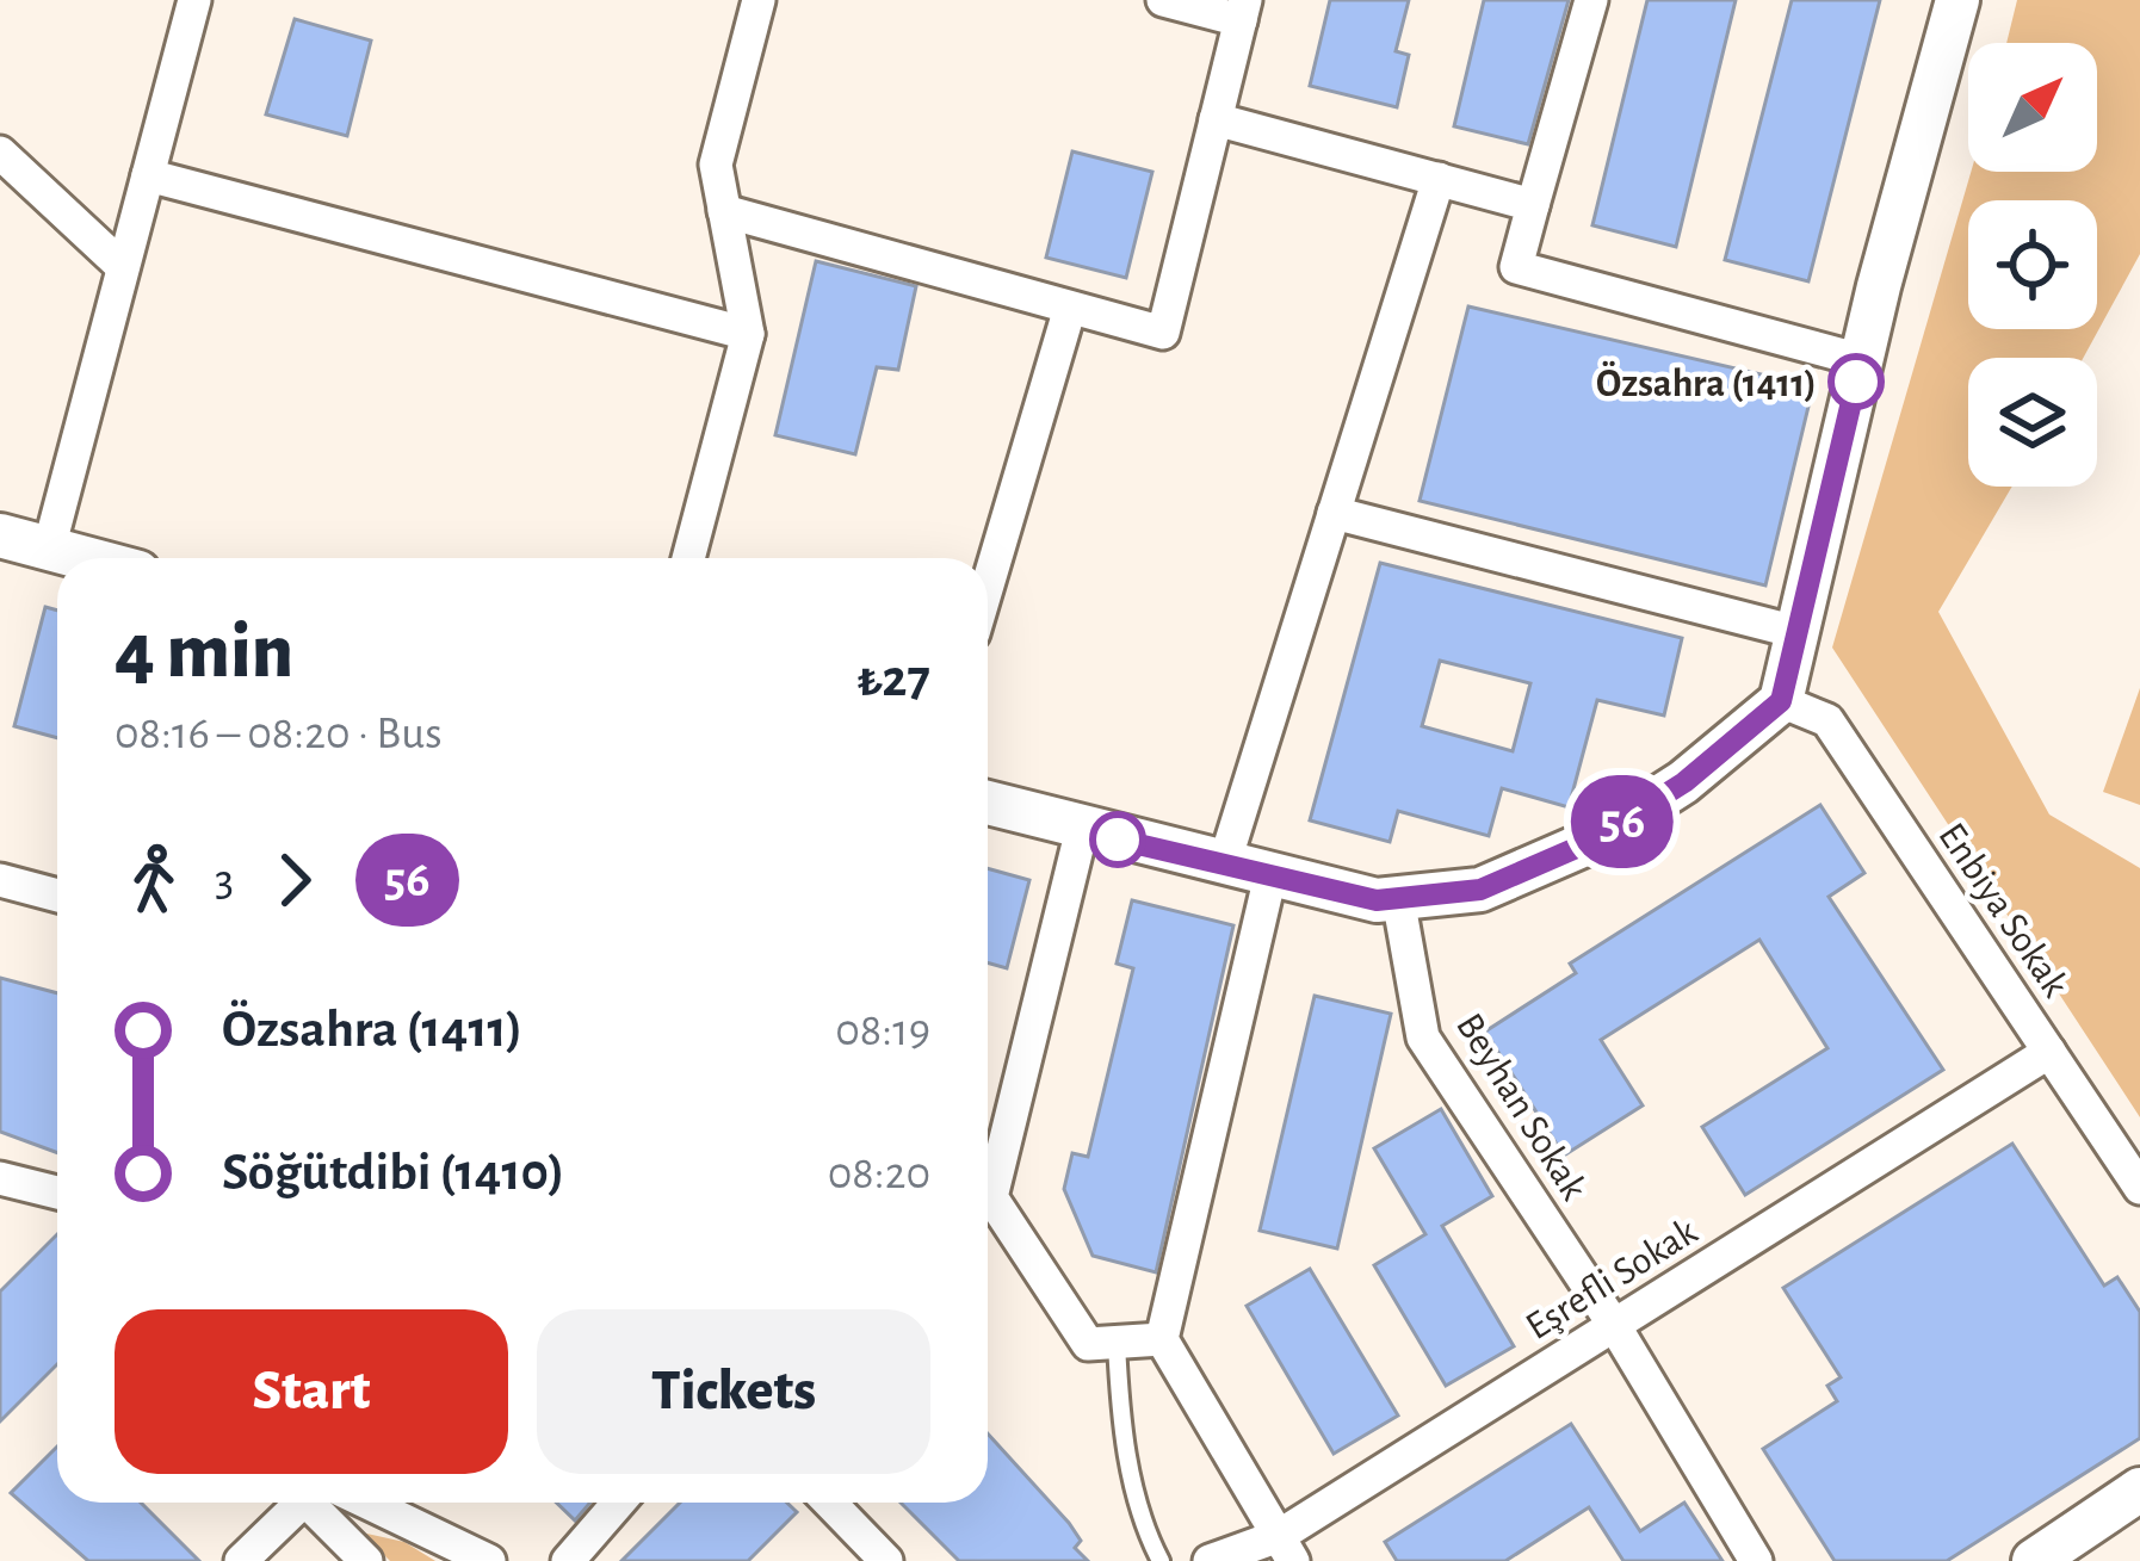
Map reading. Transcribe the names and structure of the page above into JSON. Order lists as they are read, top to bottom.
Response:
{
  "streets": {
    "street": ["Enbiya Sokak", "Beyhan Sokak", "Eşrefli Sokak"]
  },
  "crossings": [
    ["Enbiya Sokak", "Eşrefli Sokak"],
    ["Beyhan Sokak", "Eşrefli Sokak"]
  ],
  "places": ["Özsahra (1411)"],
  "lines": ["bus line 56"],
  "north": "top right",
  "page": {
    "on_map": "56",
    "heading": ["4 min", "08:16 – 08:20 · Bus", "₺27"],
    "legs": ["3", "56"],
    "list": [
      {
        "name": "Özsahra (1411)",
        "value": "08:19"
      },
      {
        "name": "Söğütdibi (1410)",
        "value": "08:20"
      }
    ],
    "buttons": ["Start", "Tickets"]
  }
}
